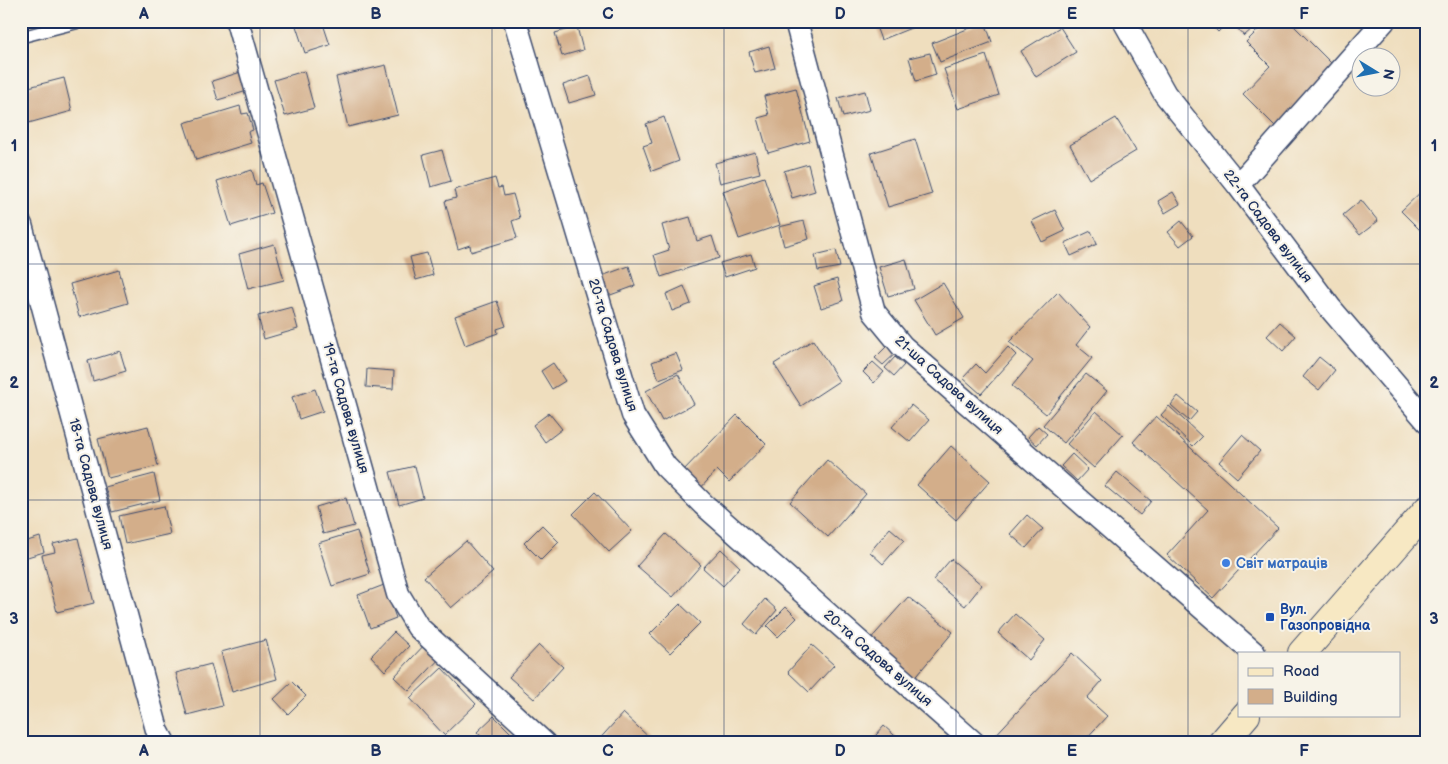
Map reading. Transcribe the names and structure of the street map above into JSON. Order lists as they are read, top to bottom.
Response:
{
  "streets": {
    "street": [
      "22-га Садова вулиця",
      "20-та Садова вулиця",
      "21-ша Садова вулиця",
      "19-та Садова вулиця",
      "18-та Садова вулиця"
    ]
  },
  "places": {
    "other": ["Світ матраців"],
    "transit": ["Вул. Газопровідна"]
  },
  "legend": ["Road", "Building"],
  "north": "right",
  "grid": {
    "columns": [
      "A",
      "B",
      "C",
      "D",
      "E",
      "F"
    ],
    "rows": ["1", "2", "3"]
  }
}
